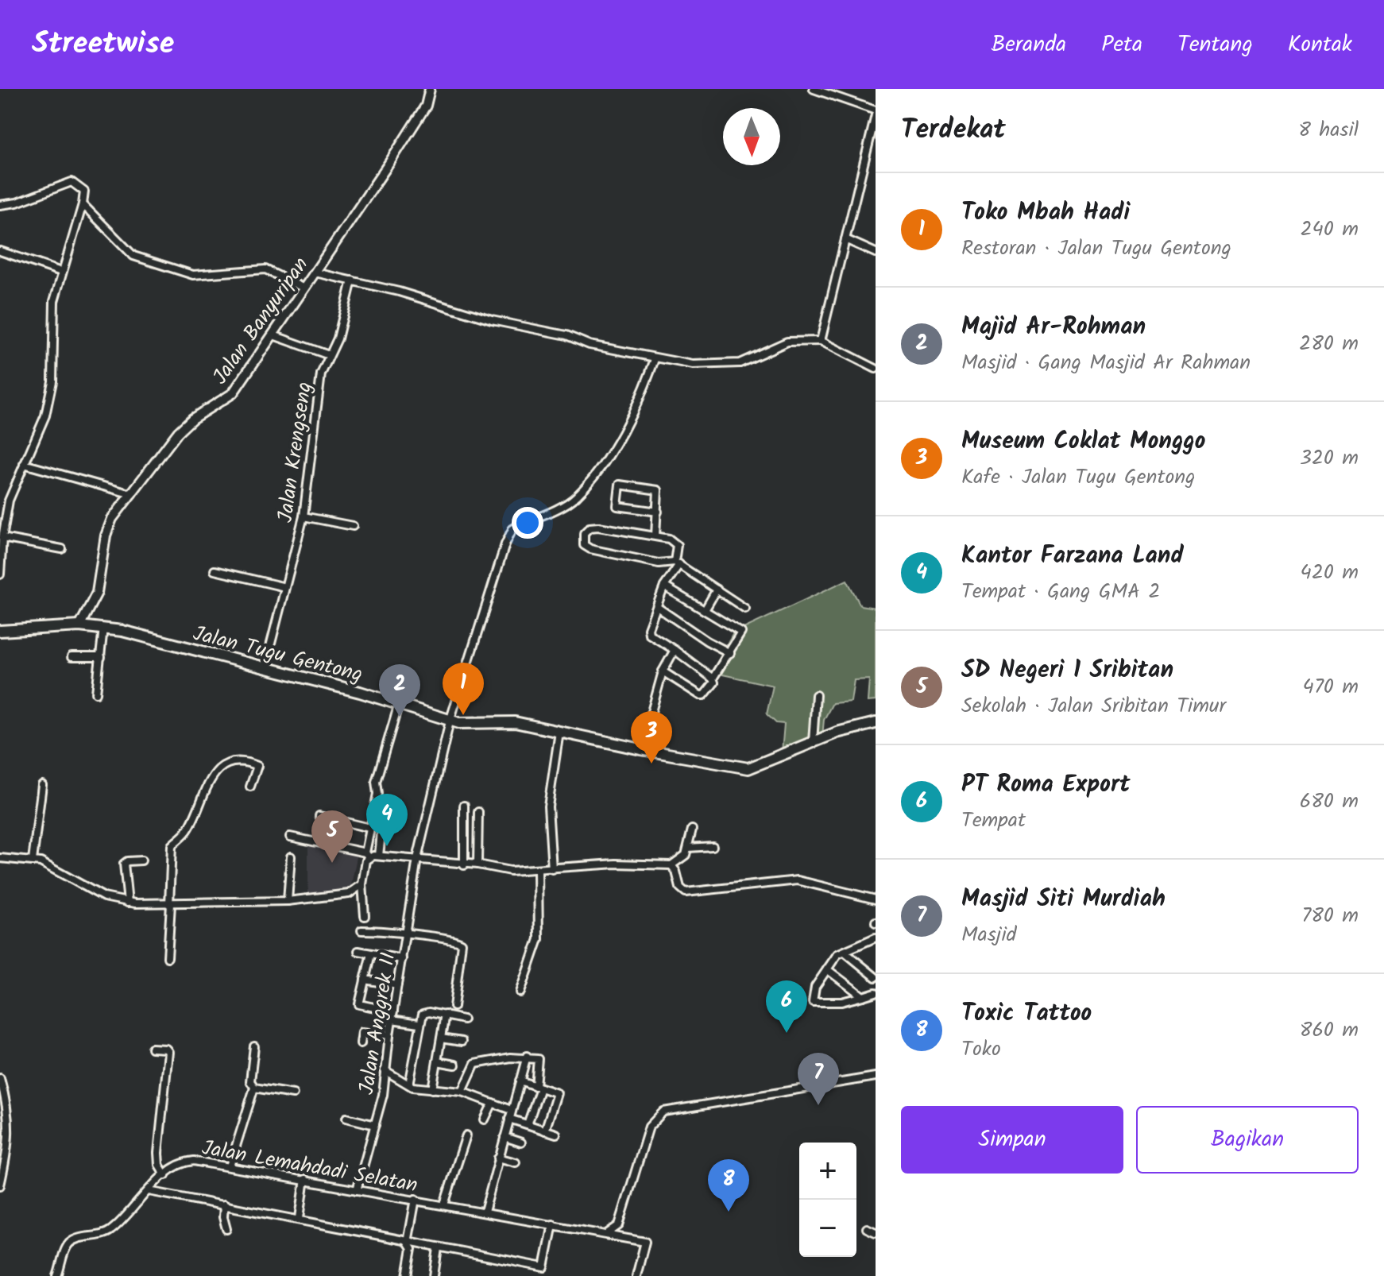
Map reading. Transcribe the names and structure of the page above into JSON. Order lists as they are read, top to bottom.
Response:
{
  "streets": {
    "main road": ["Jalan Tugu Gentong"],
    "street": [
      "Jalan Banyuripan",
      "Jalan Krengseng",
      "Jalan Anggrek II",
      "Jalan Lemahdadi Selatan"
    ]
  },
  "crossings": [
    ["Jalan Banyuripan", "Jalan Tugu Gentong"],
    ["Jalan Krengseng", "Jalan Tugu Gentong"],
    ["Jalan Tugu Gentong", "Jalan Anggrek II"],
    ["Jalan Anggrek II", "Jalan Lemahdadi Selatan"]
  ],
  "north": "bottom",
  "page": {
    "header": "Streetwise",
    "nav": [
      "Beranda",
      "Peta",
      "Tentang",
      "Kontak"
    ],
    "heading": ["Terdekat", "8 hasil"],
    "list": [
      {
        "mark": "1",
        "name": "Toko Mbah Hadi",
        "note": "Restoran · Jalan Tugu Gentong",
        "value": "240 m"
      },
      {
        "mark": "2",
        "name": "Majid Ar-Rohman",
        "note": "Masjid · Gang Masjid Ar Rahman",
        "value": "280 m"
      },
      {
        "mark": "3",
        "name": "Museum Coklat Monggo",
        "note": "Kafe · Jalan Tugu Gentong",
        "value": "320 m"
      },
      {
        "mark": "4",
        "name": "Kantor Farzana Land",
        "note": "Tempat · Gang GMA 2",
        "value": "420 m"
      },
      {
        "mark": "5",
        "name": "SD Negeri 1 Sribitan",
        "note": "Sekolah · Jalan Sribitan Timur",
        "value": "470 m"
      },
      {
        "mark": "6",
        "name": "PT Roma Export",
        "note": "Tempat",
        "value": "680 m"
      },
      {
        "mark": "7",
        "name": "Masjid Siti Murdiah",
        "note": "Masjid",
        "value": "780 m"
      },
      {
        "mark": "8",
        "name": "Toxic Tattoo",
        "note": "Toko",
        "value": "860 m"
      }
    ],
    "pins": [
      "1",
      "2",
      "3",
      "4",
      "5",
      "6",
      "7",
      "8"
    ],
    "buttons": ["Simpan", "Bagikan"],
    "map_buttons": ["+", "−"]
  }
}
